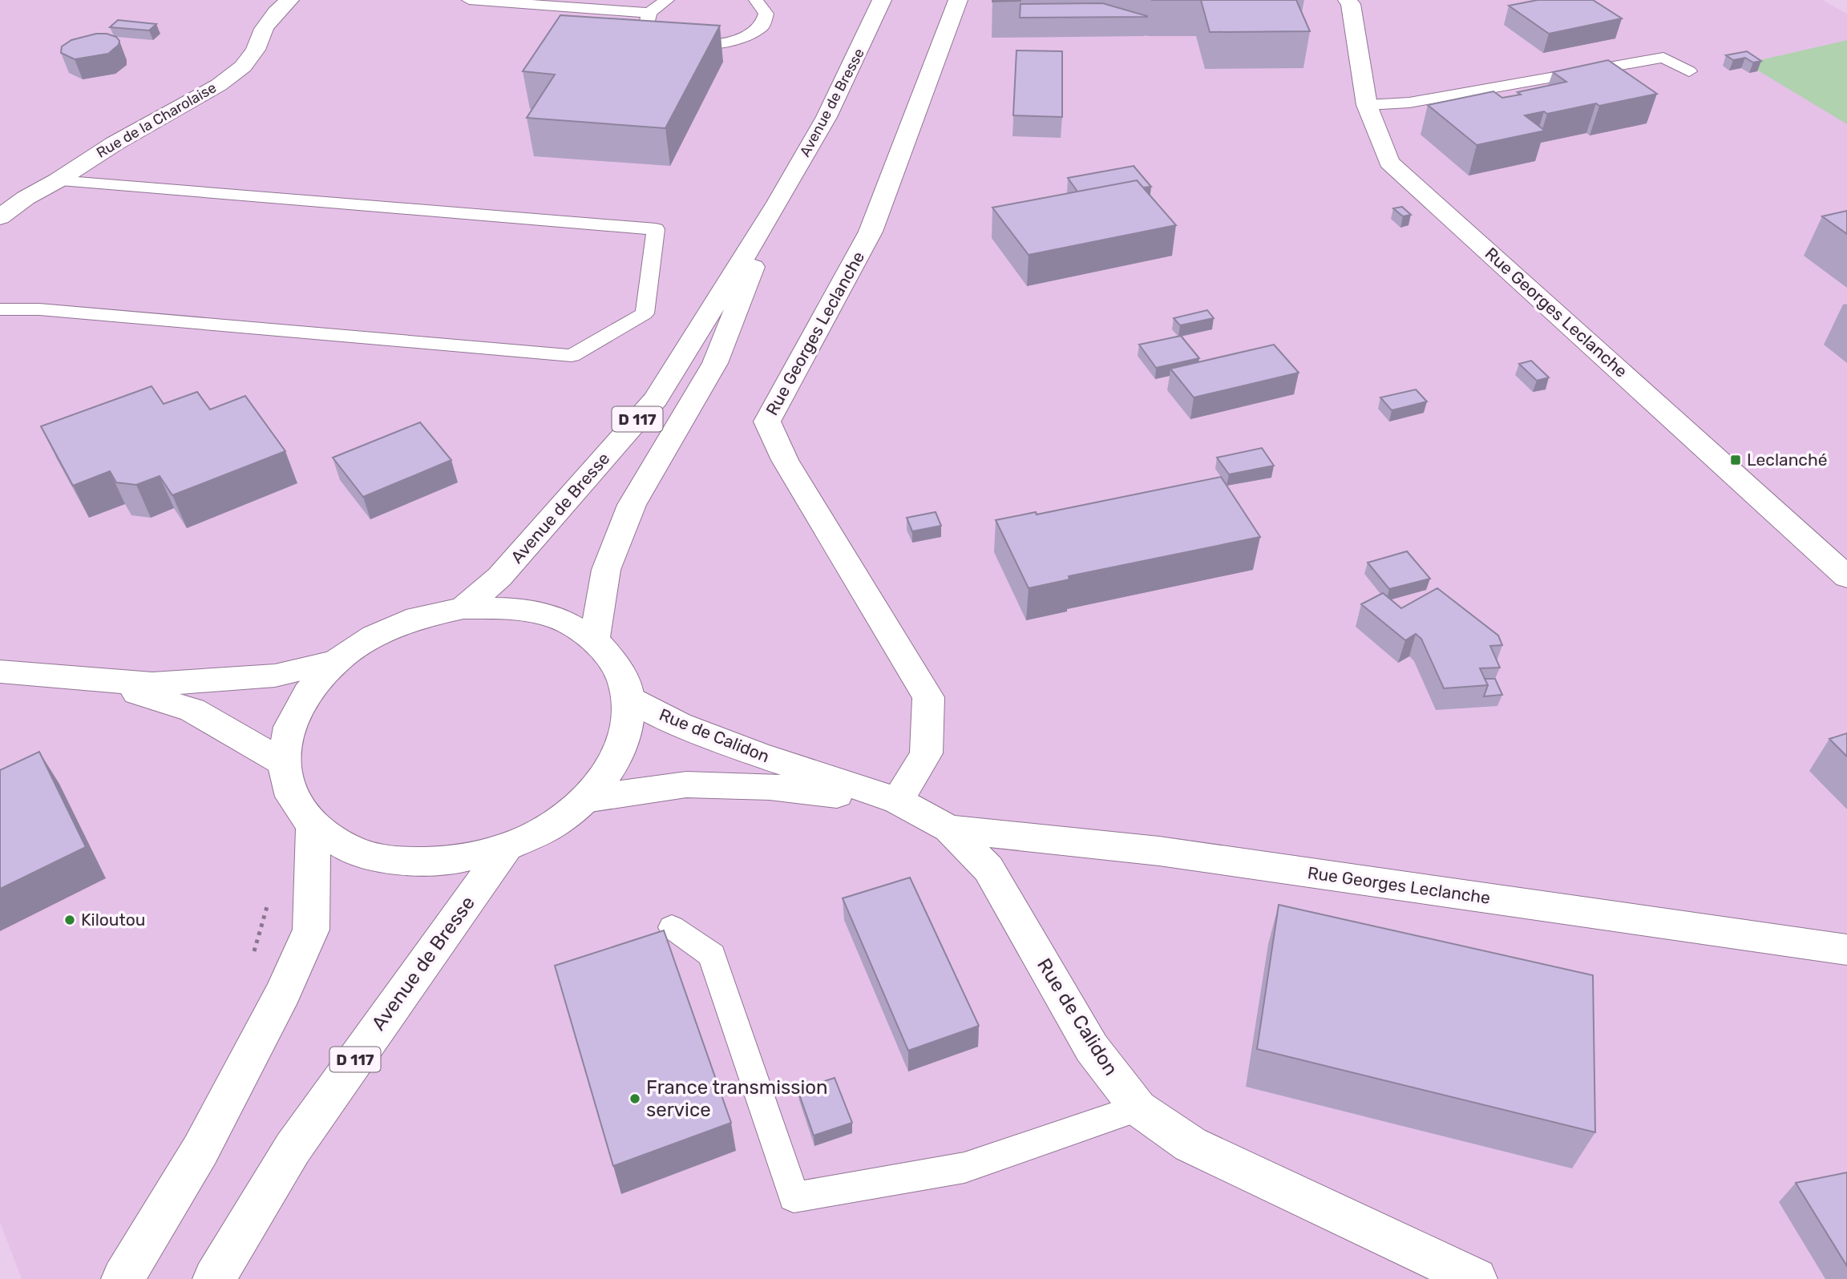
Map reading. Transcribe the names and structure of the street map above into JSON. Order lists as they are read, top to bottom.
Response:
{
  "streets": {
    "street": [
      "Avenue de Bresse",
      "Rue de la Charolaise",
      "Rue Georges Leclanche",
      "D 117",
      "Rue de Calidon"
    ]
  },
  "crossings": [
    ["Rue Georges Leclanche", "Rue de Calidon"]
  ],
  "places": {
    "transit": ["Leclanché"],
    "other": ["Kiloutou", "France transmission service"]
  }
}
